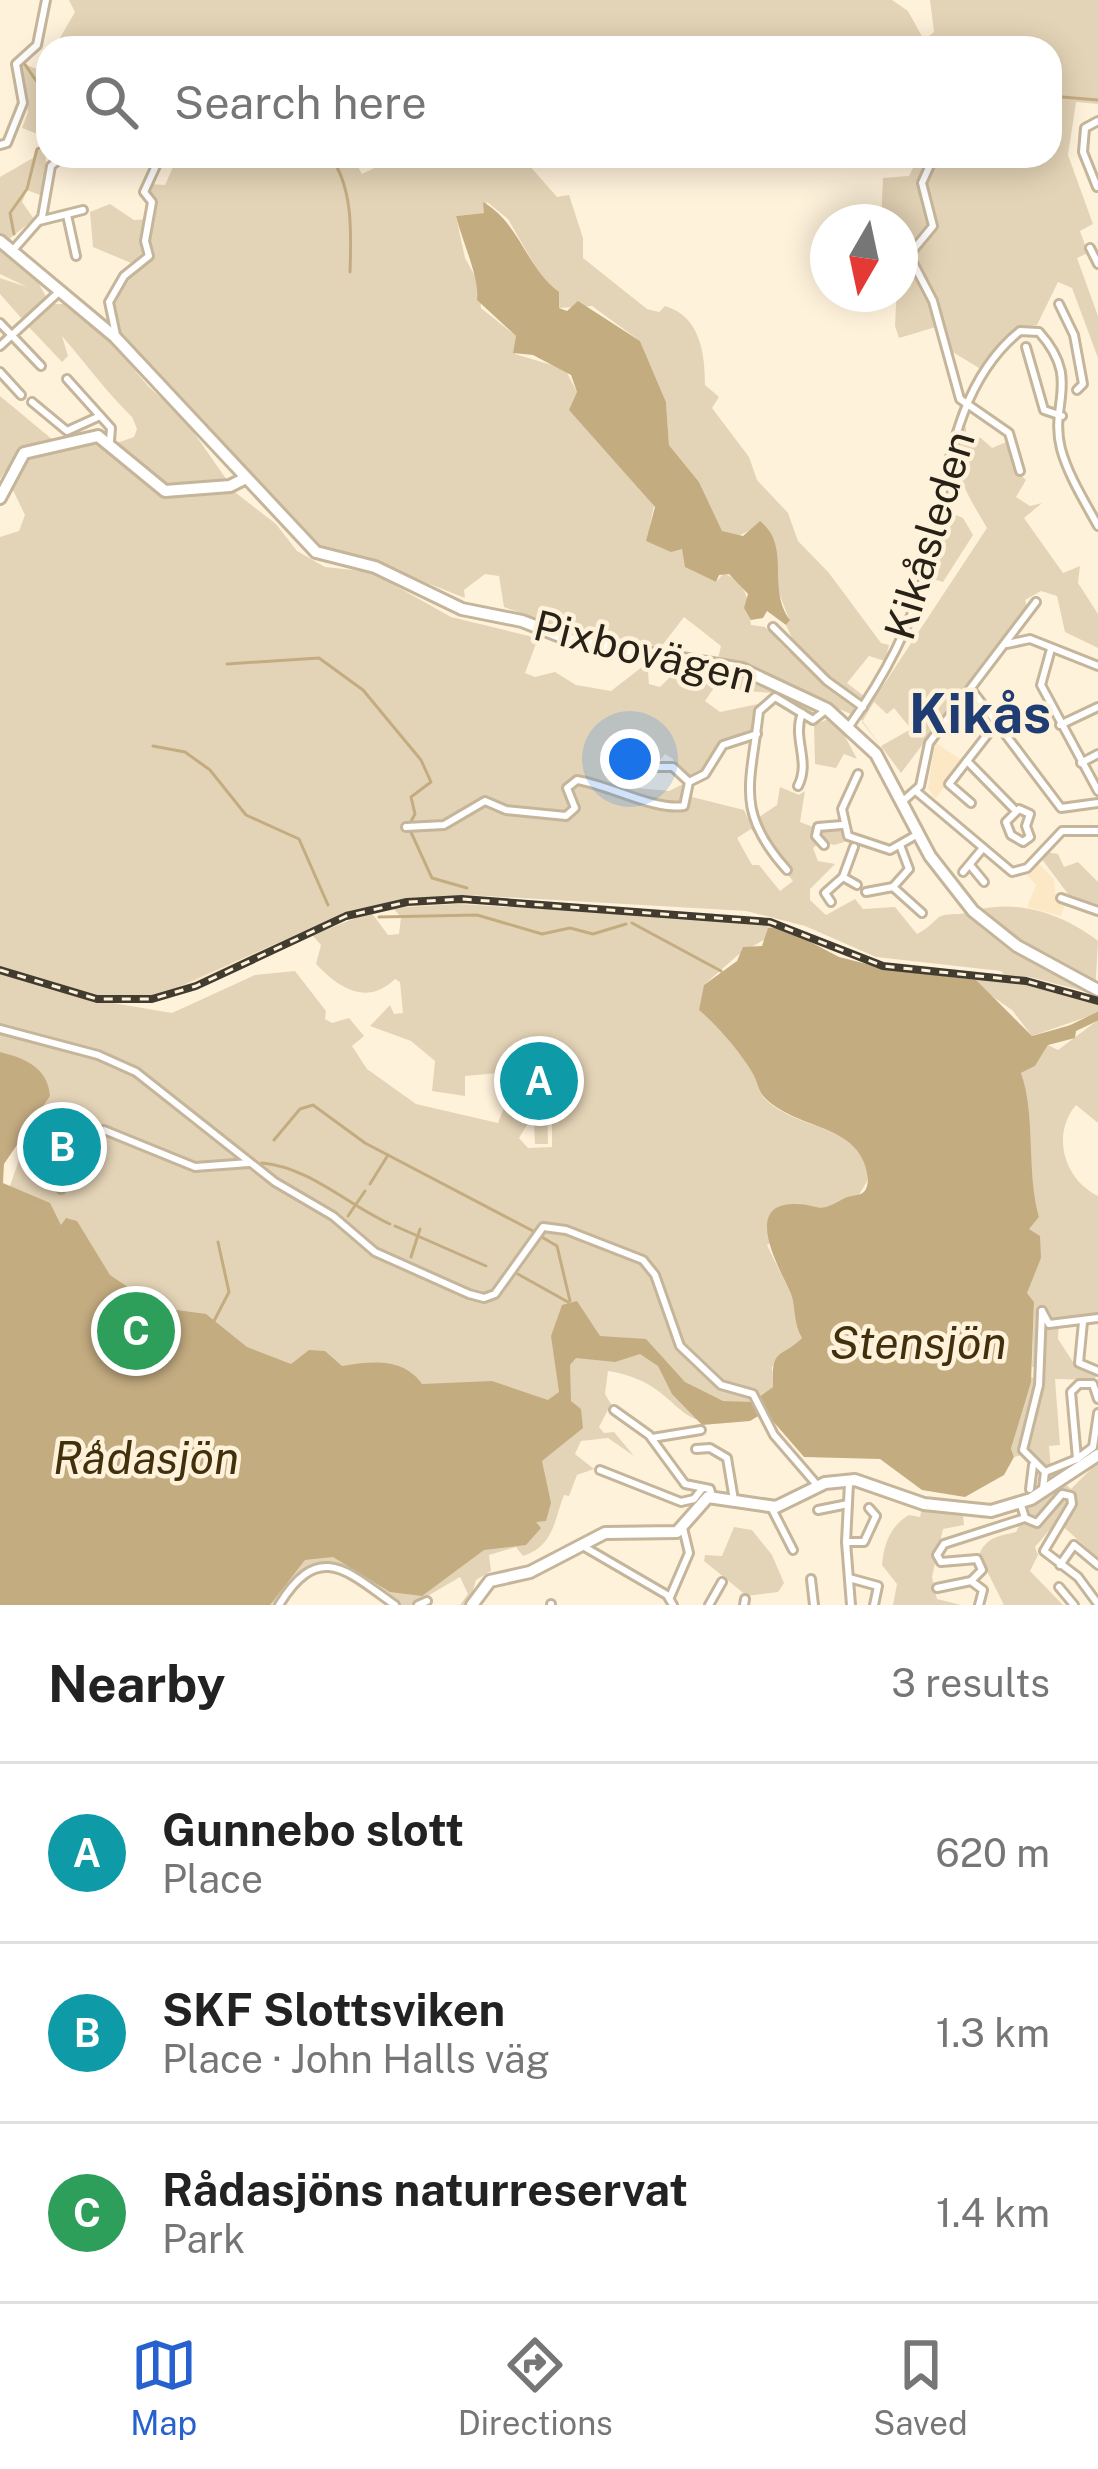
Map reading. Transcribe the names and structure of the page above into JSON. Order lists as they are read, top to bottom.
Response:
{
  "streets": {
    "street": ["Kikåsleden", "Pixbovägen"]
  },
  "crossings": [
    ["Kikåsleden", "Pixbovägen"]
  ],
  "districts": ["Kikås"],
  "water": ["Stensjön", "Rådasjön"],
  "north": "bottom",
  "page": {
    "search": "Search here",
    "pins": ["A", "B", "C"],
    "heading": ["Nearby", "3 results"],
    "list": [
      {
        "mark": "A",
        "name": "Gunnebo slott",
        "note": "Place",
        "value": "620 m"
      },
      {
        "mark": "B",
        "name": "SKF Slottsviken",
        "note": "Place · John Halls väg",
        "value": "1.3 km"
      },
      {
        "mark": "C",
        "name": "Rådasjöns naturreservat",
        "note": "Park",
        "value": "1.4 km"
      }
    ],
    "nav": ["Map", "Directions", "Saved"]
  }
}
